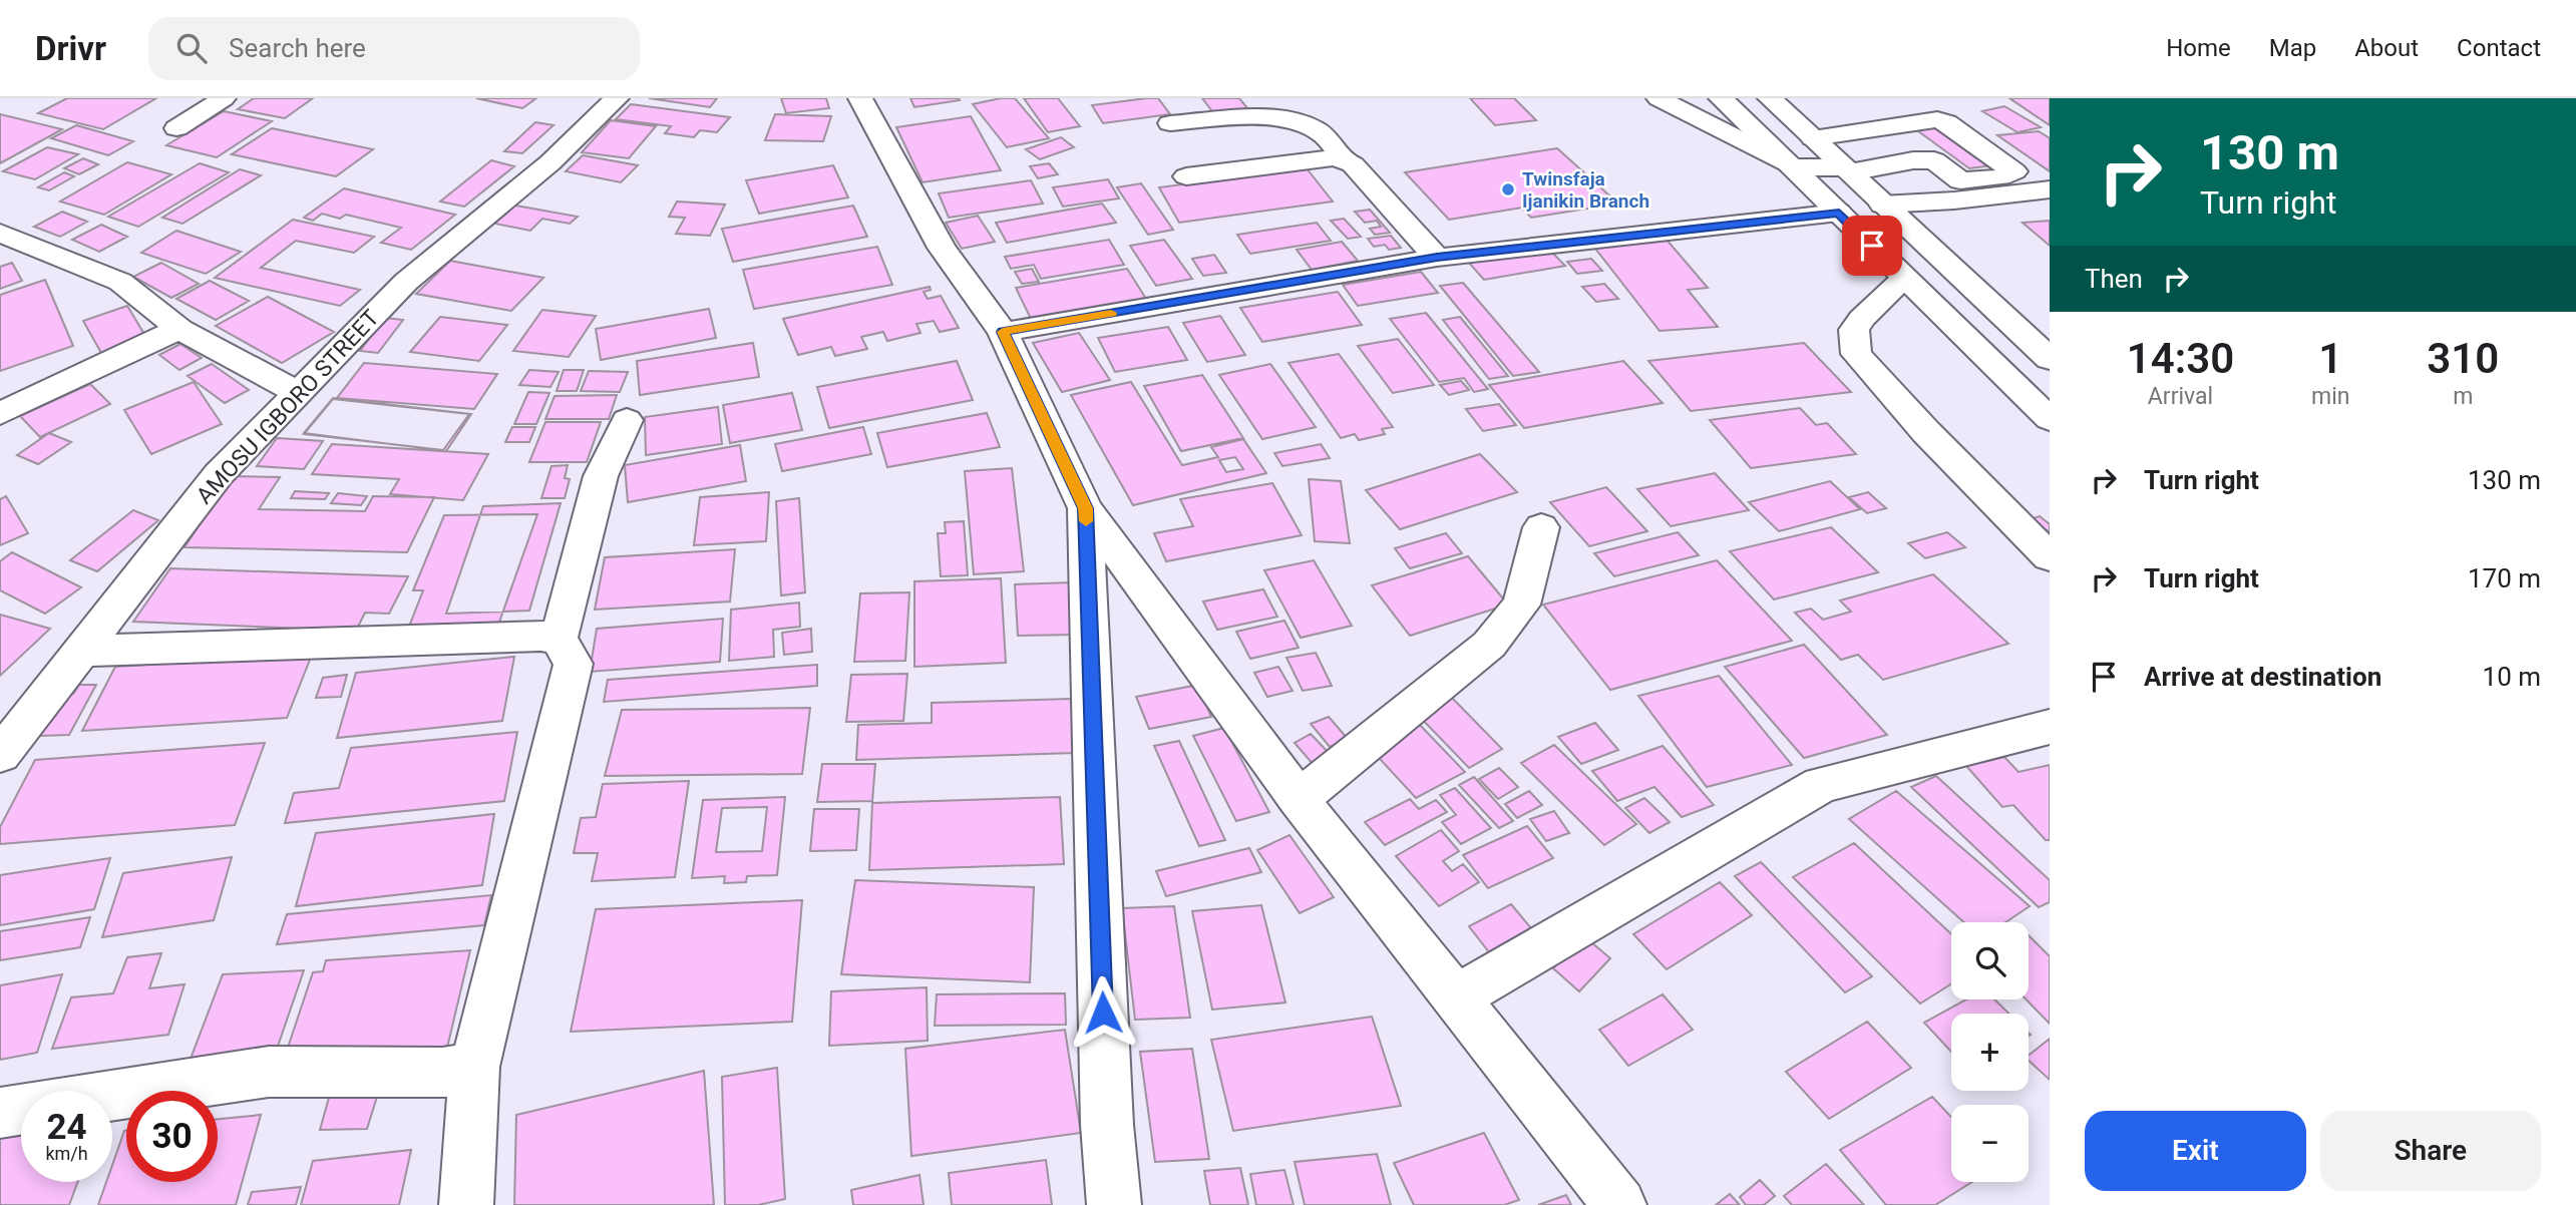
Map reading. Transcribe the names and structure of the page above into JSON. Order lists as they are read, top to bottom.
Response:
{
  "streets": {
    "main road": ["AMOSU IGBORO STREET"]
  },
  "places": ["Twinsfaja Ijanikin Branch"],
  "page": {
    "header": "Drivr",
    "search": "Search here",
    "nav": [
      "Home",
      "Map",
      "About",
      "Contact"
    ],
    "turn": ["130 m", "Turn right"],
    "then": "Then",
    "eta": [
      "14:30",
      "Arrival",
      "1",
      "min",
      "310",
      "m"
    ],
    "list": [
      {
        "name": "Turn right",
        "value": "130 m"
      },
      {
        "name": "Turn right",
        "value": "170 m"
      },
      {
        "name": "Arrive at destination",
        "value": "10 m"
      }
    ],
    "map_buttons": ["+", "−"],
    "speed": "24 km/h",
    "limit": "30",
    "buttons": ["Exit", "Share"]
  }
}
